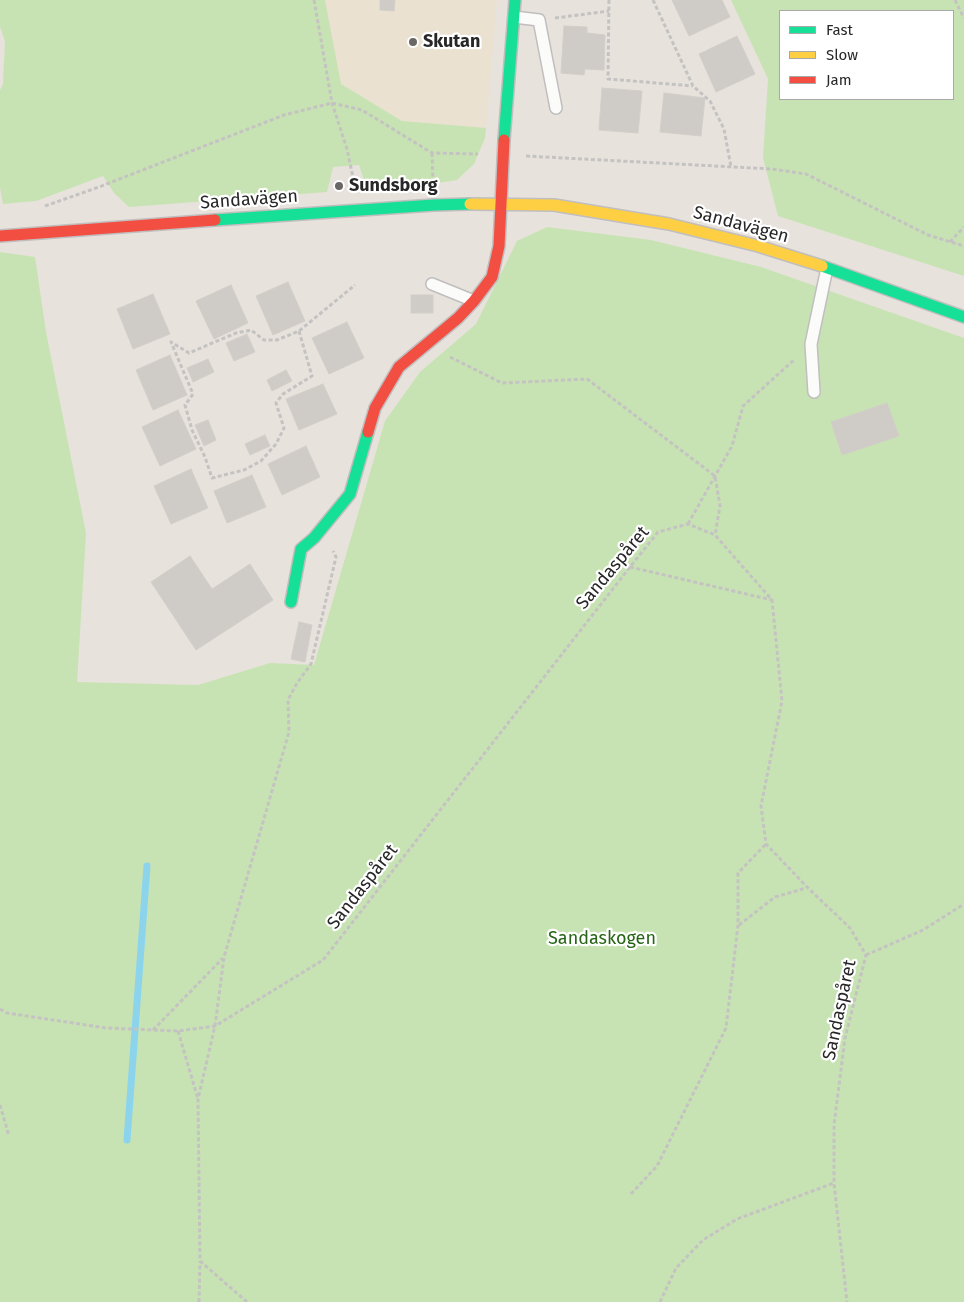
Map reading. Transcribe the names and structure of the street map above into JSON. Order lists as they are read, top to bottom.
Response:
{
  "streets": {
    "street": ["Sandavägen"],
    "path": ["Sandaspåret"]
  },
  "parks": ["Sandaskogen"],
  "places": ["Skutan", "Sundsborg"],
  "legend": ["Fast", "Slow", "Jam"]
}
